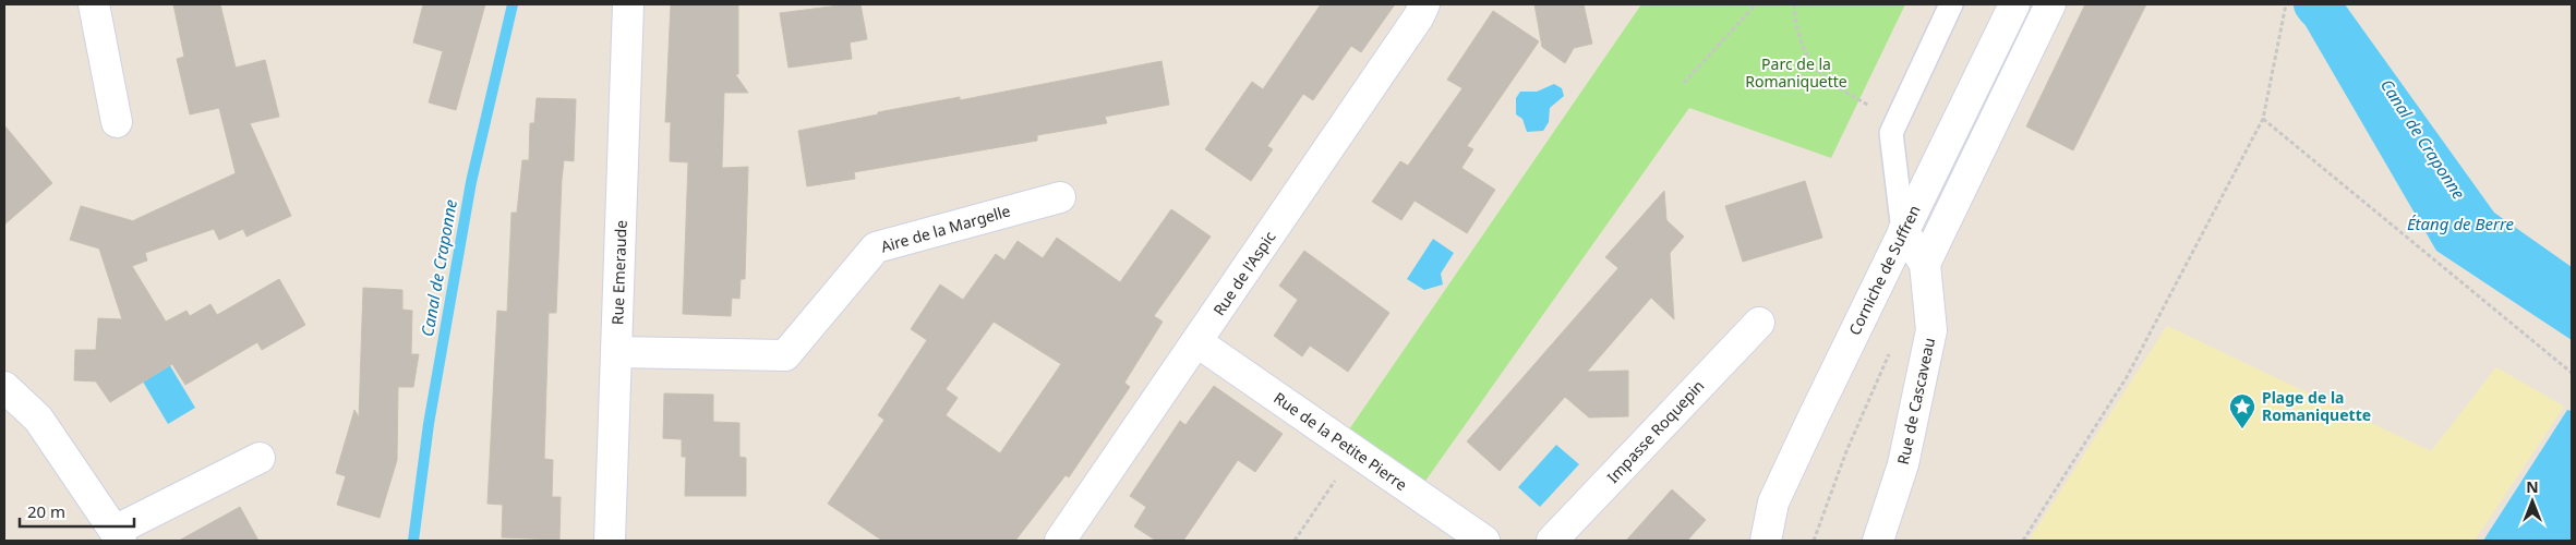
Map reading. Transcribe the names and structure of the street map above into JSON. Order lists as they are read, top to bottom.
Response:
{
  "streets": {
    "street": [
      "Aire de la Margelle",
      "Corniche de Suffren",
      "Rue Emeraude",
      "Rue de l'Aspic",
      "Rue de Cascaveau",
      "Impasse Roquepin",
      "Rue de la Petite Pierre"
    ]
  },
  "crossings": [
    ["Aire de la Margelle", "Rue Emeraude"],
    ["Corniche de Suffren", "Rue de Cascaveau"],
    ["Rue de l'Aspic", "Rue de la Petite Pierre"]
  ],
  "water": ["Canal de Craponne", "Étang de Berre"],
  "parks": ["Parc de la Romaniquette"],
  "places": {
    "place": ["Plage de la Romaniquette"]
  },
  "scale_bar": "20 m",
  "north": "top"
}
